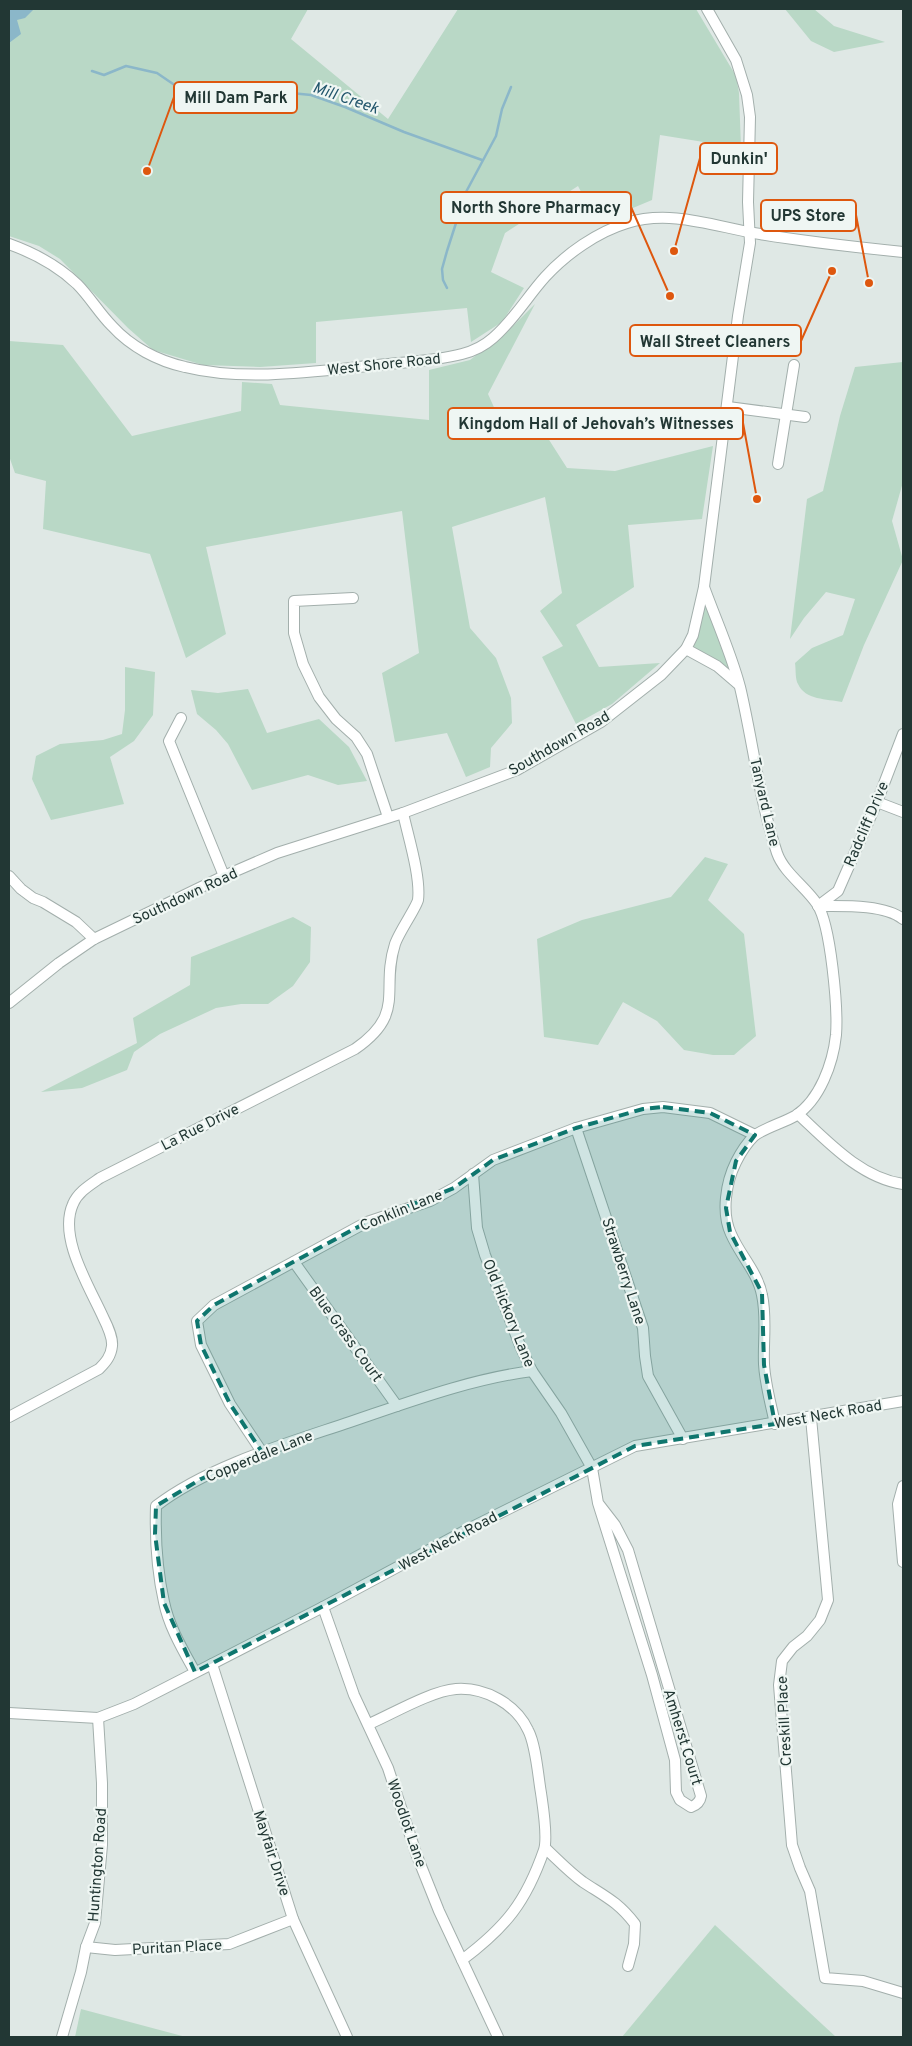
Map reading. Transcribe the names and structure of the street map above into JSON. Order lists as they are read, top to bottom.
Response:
{
  "streets": {
    "street": [
      "West Shore Road",
      "Southdown Road",
      "Tanyard Lane",
      "Radcliff Drive",
      "La Rue Drive",
      "Conklin Lane",
      "Strawberry Lane",
      "Old Hickory Lane",
      "Blue Grass Court",
      "West Neck Road",
      "Copperdale Lane",
      "Creskill Place",
      "Amherst Court",
      "Woodlot Lane",
      "Mayfair Drive",
      "Huntington Road",
      "Puritan Place"
    ]
  },
  "crossings": [
    ["West Shore Road", "Southdown Road"],
    ["Southdown Road", "Tanyard Lane"],
    ["Southdown Road", "La Rue Drive"],
    ["Tanyard Lane", "Radcliff Drive"],
    ["Conklin Lane", "Strawberry Lane"],
    ["Conklin Lane", "Old Hickory Lane"],
    ["Conklin Lane", "Blue Grass Court"],
    ["Conklin Lane", "Copperdale Lane"],
    ["Strawberry Lane", "West Neck Road"],
    ["Old Hickory Lane", "West Neck Road"],
    ["Old Hickory Lane", "Copperdale Lane"],
    ["Old Hickory Lane", "Amherst Court"],
    ["Blue Grass Court", "Copperdale Lane"],
    ["West Neck Road", "Copperdale Lane"],
    ["West Neck Road", "Creskill Place"],
    ["West Neck Road", "Amherst Court"],
    ["West Neck Road", "Woodlot Lane"],
    ["West Neck Road", "Mayfair Drive"],
    ["West Neck Road", "Huntington Road"],
    ["Mayfair Drive", "Puritan Place"],
    ["Huntington Road", "Puritan Place"]
  ],
  "water": ["Mill Creek"],
  "places": [
    "Mill Dam Park",
    "Dunkin'",
    "Wall Street Cleaners",
    "UPS Store",
    "North Shore Pharmacy",
    "Kingdom Hall of Jehovah’s Witnesses"
  ]
}
